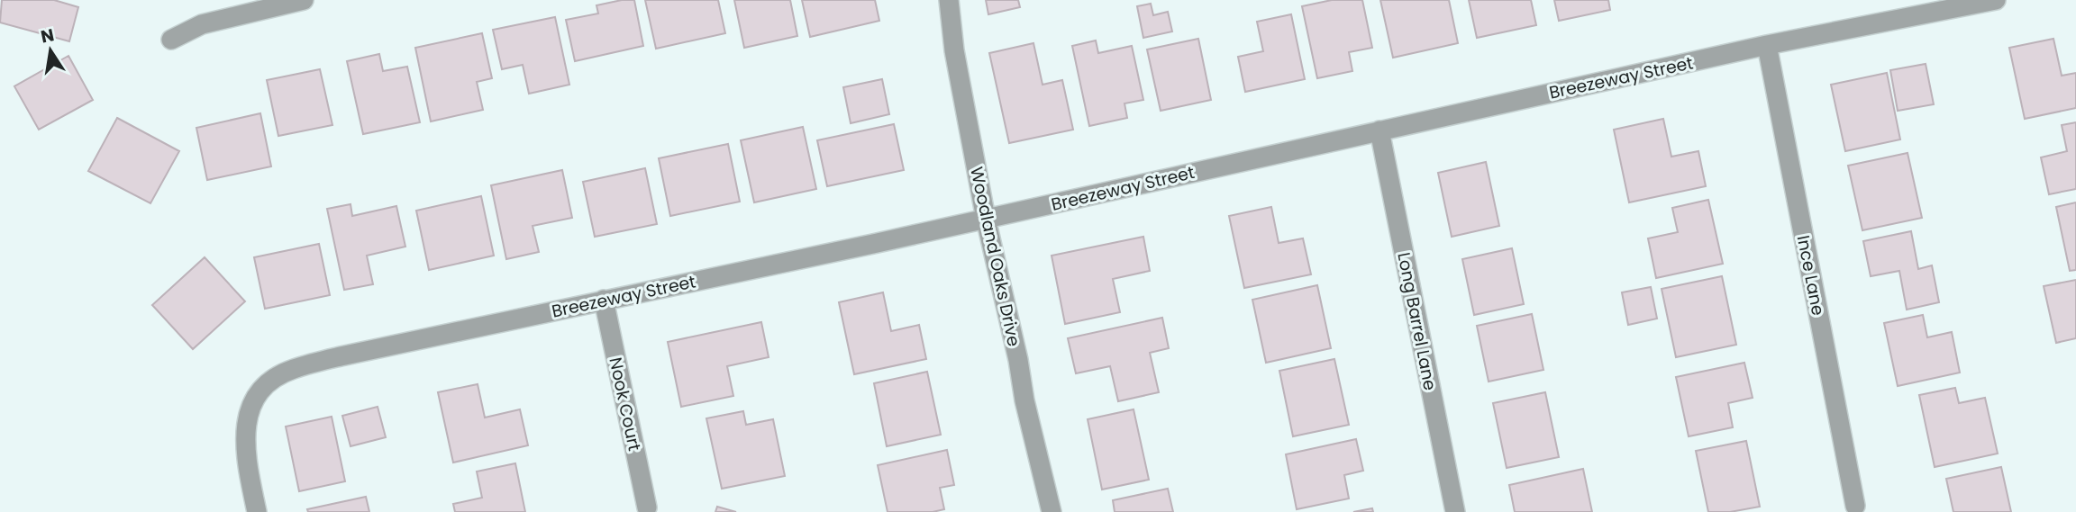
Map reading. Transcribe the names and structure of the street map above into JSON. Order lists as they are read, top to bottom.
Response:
{
  "streets": {
    "street": [
      "Breezeway Street",
      "Woodland Oaks Drive",
      "Ince Lane",
      "Long Barrel Lane",
      "Nook Court"
    ]
  },
  "crossings": [
    ["Breezeway Street", "Woodland Oaks Drive"],
    ["Breezeway Street", "Ince Lane"],
    ["Breezeway Street", "Long Barrel Lane"],
    ["Breezeway Street", "Nook Court"]
  ],
  "north": "top"
}
